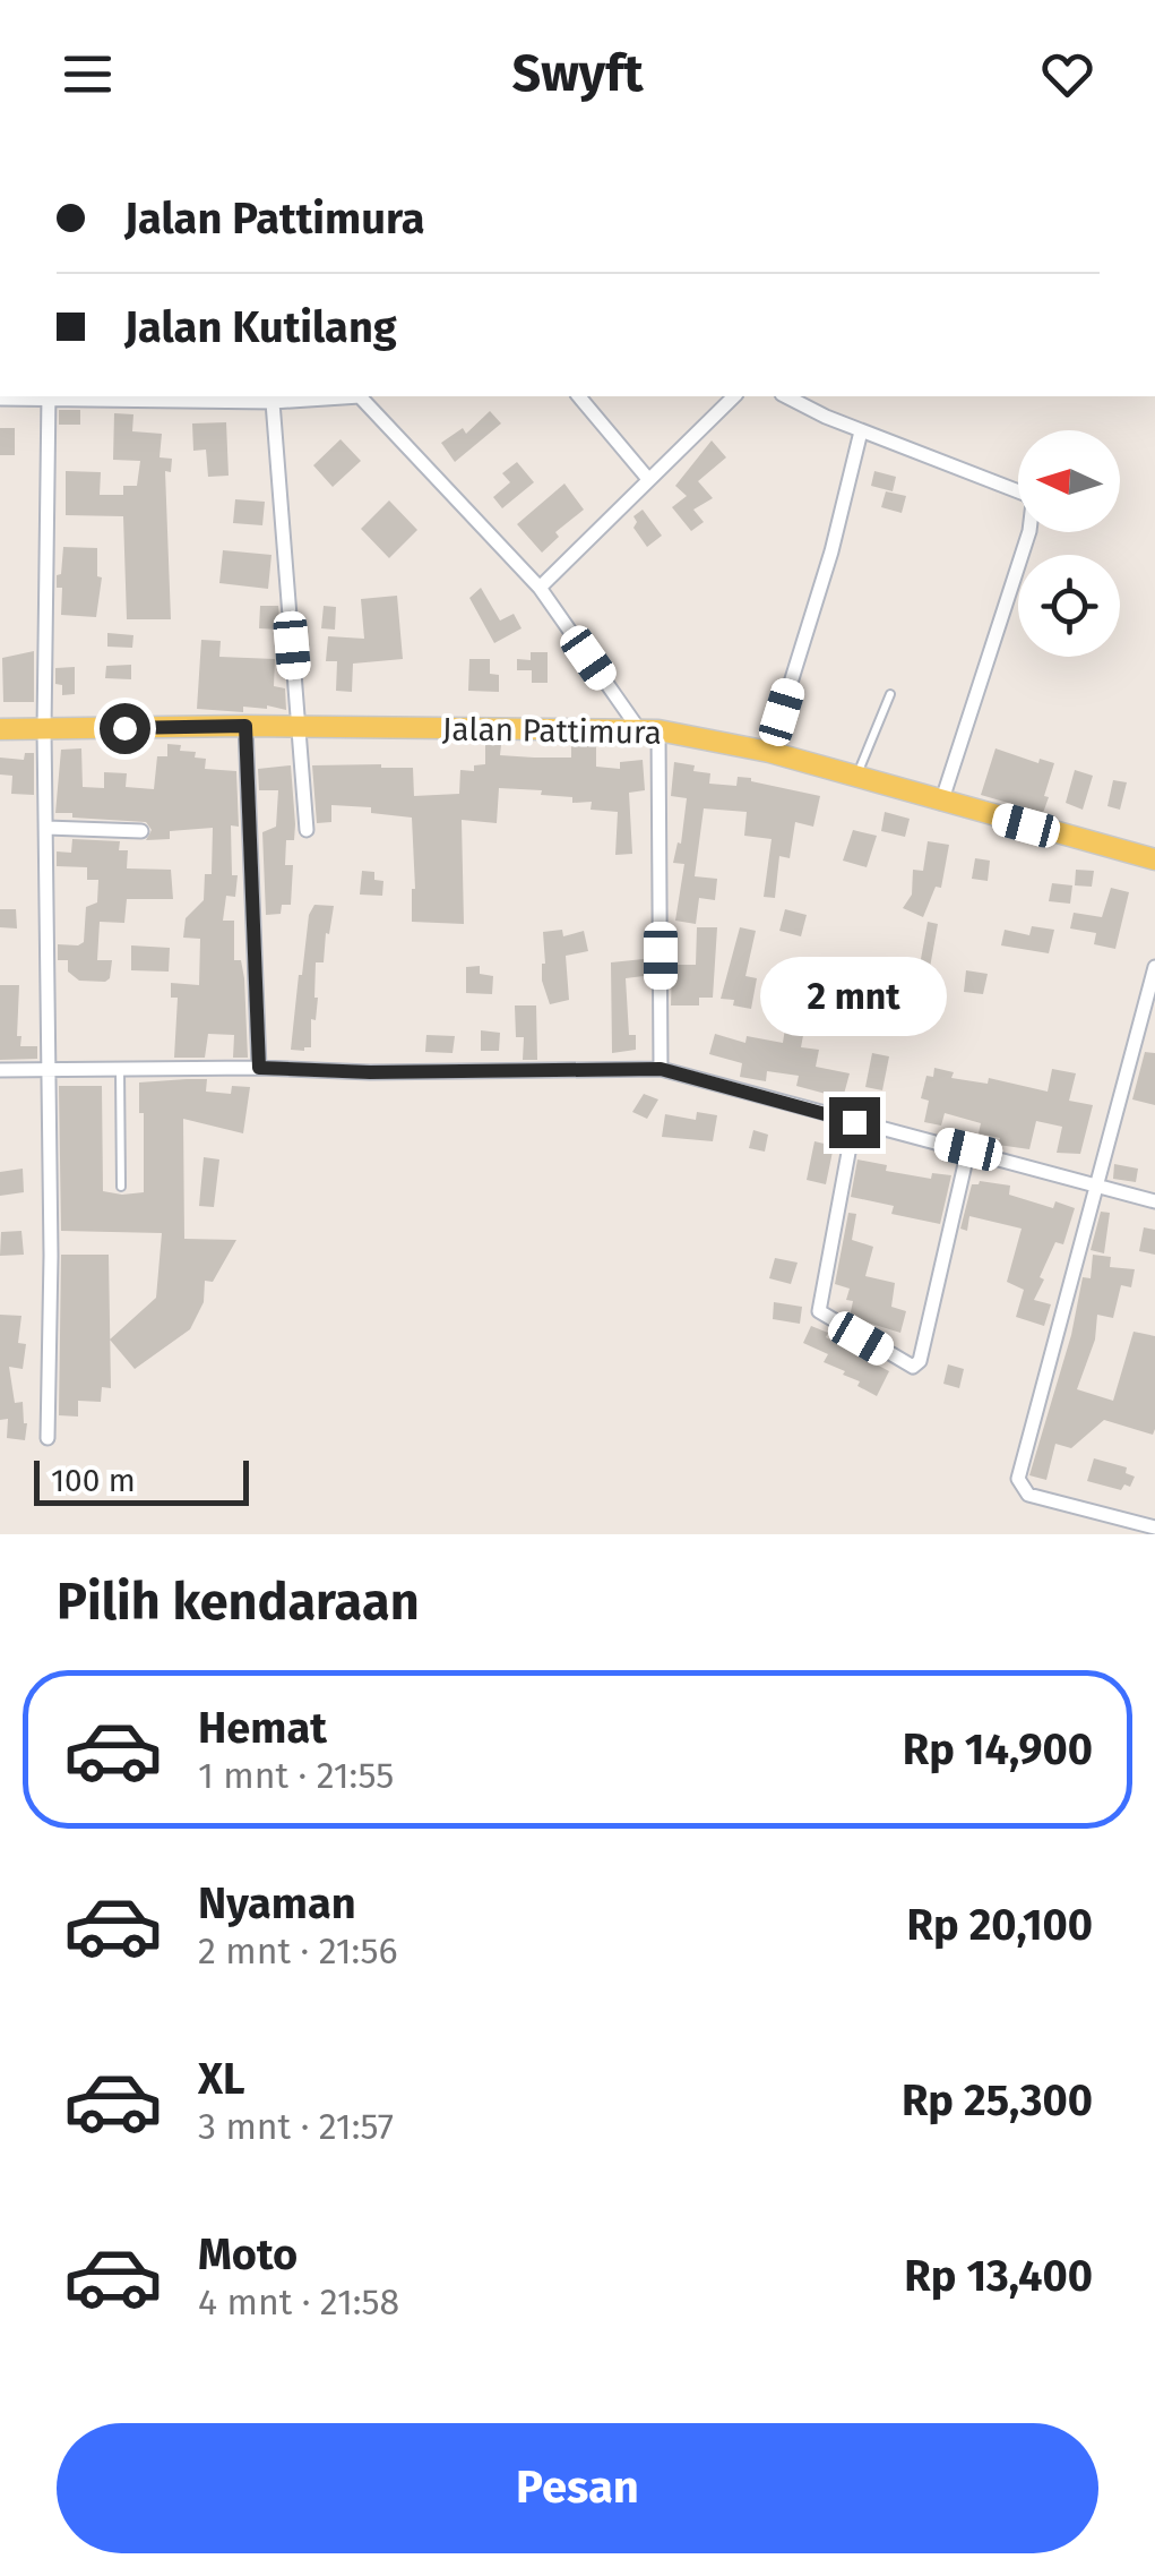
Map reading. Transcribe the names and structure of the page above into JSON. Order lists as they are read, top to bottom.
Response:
{
  "streets": {
    "main road": ["Jalan Pattimura"]
  },
  "scale_bar": "100 m",
  "north": "left",
  "page": {
    "header": "Swyft",
    "banner": ["Jalan Pattimura", "Jalan Kutilang"],
    "bubble": "2 mnt",
    "scale": "100 m",
    "heading": "Pilih kendaraan",
    "list": [
      {
        "name": "Hemat",
        "note": "1 mnt · 21:55",
        "value": "Rp 14,900"
      },
      {
        "name": "Nyaman",
        "note": "2 mnt · 21:56",
        "value": "Rp 20,100"
      },
      {
        "name": "XL",
        "note": "3 mnt · 21:57",
        "value": "Rp 25,300"
      },
      {
        "name": "Moto",
        "note": "4 mnt · 21:58",
        "value": "Rp 13,400"
      }
    ],
    "buttons": "Pesan"
  }
}
